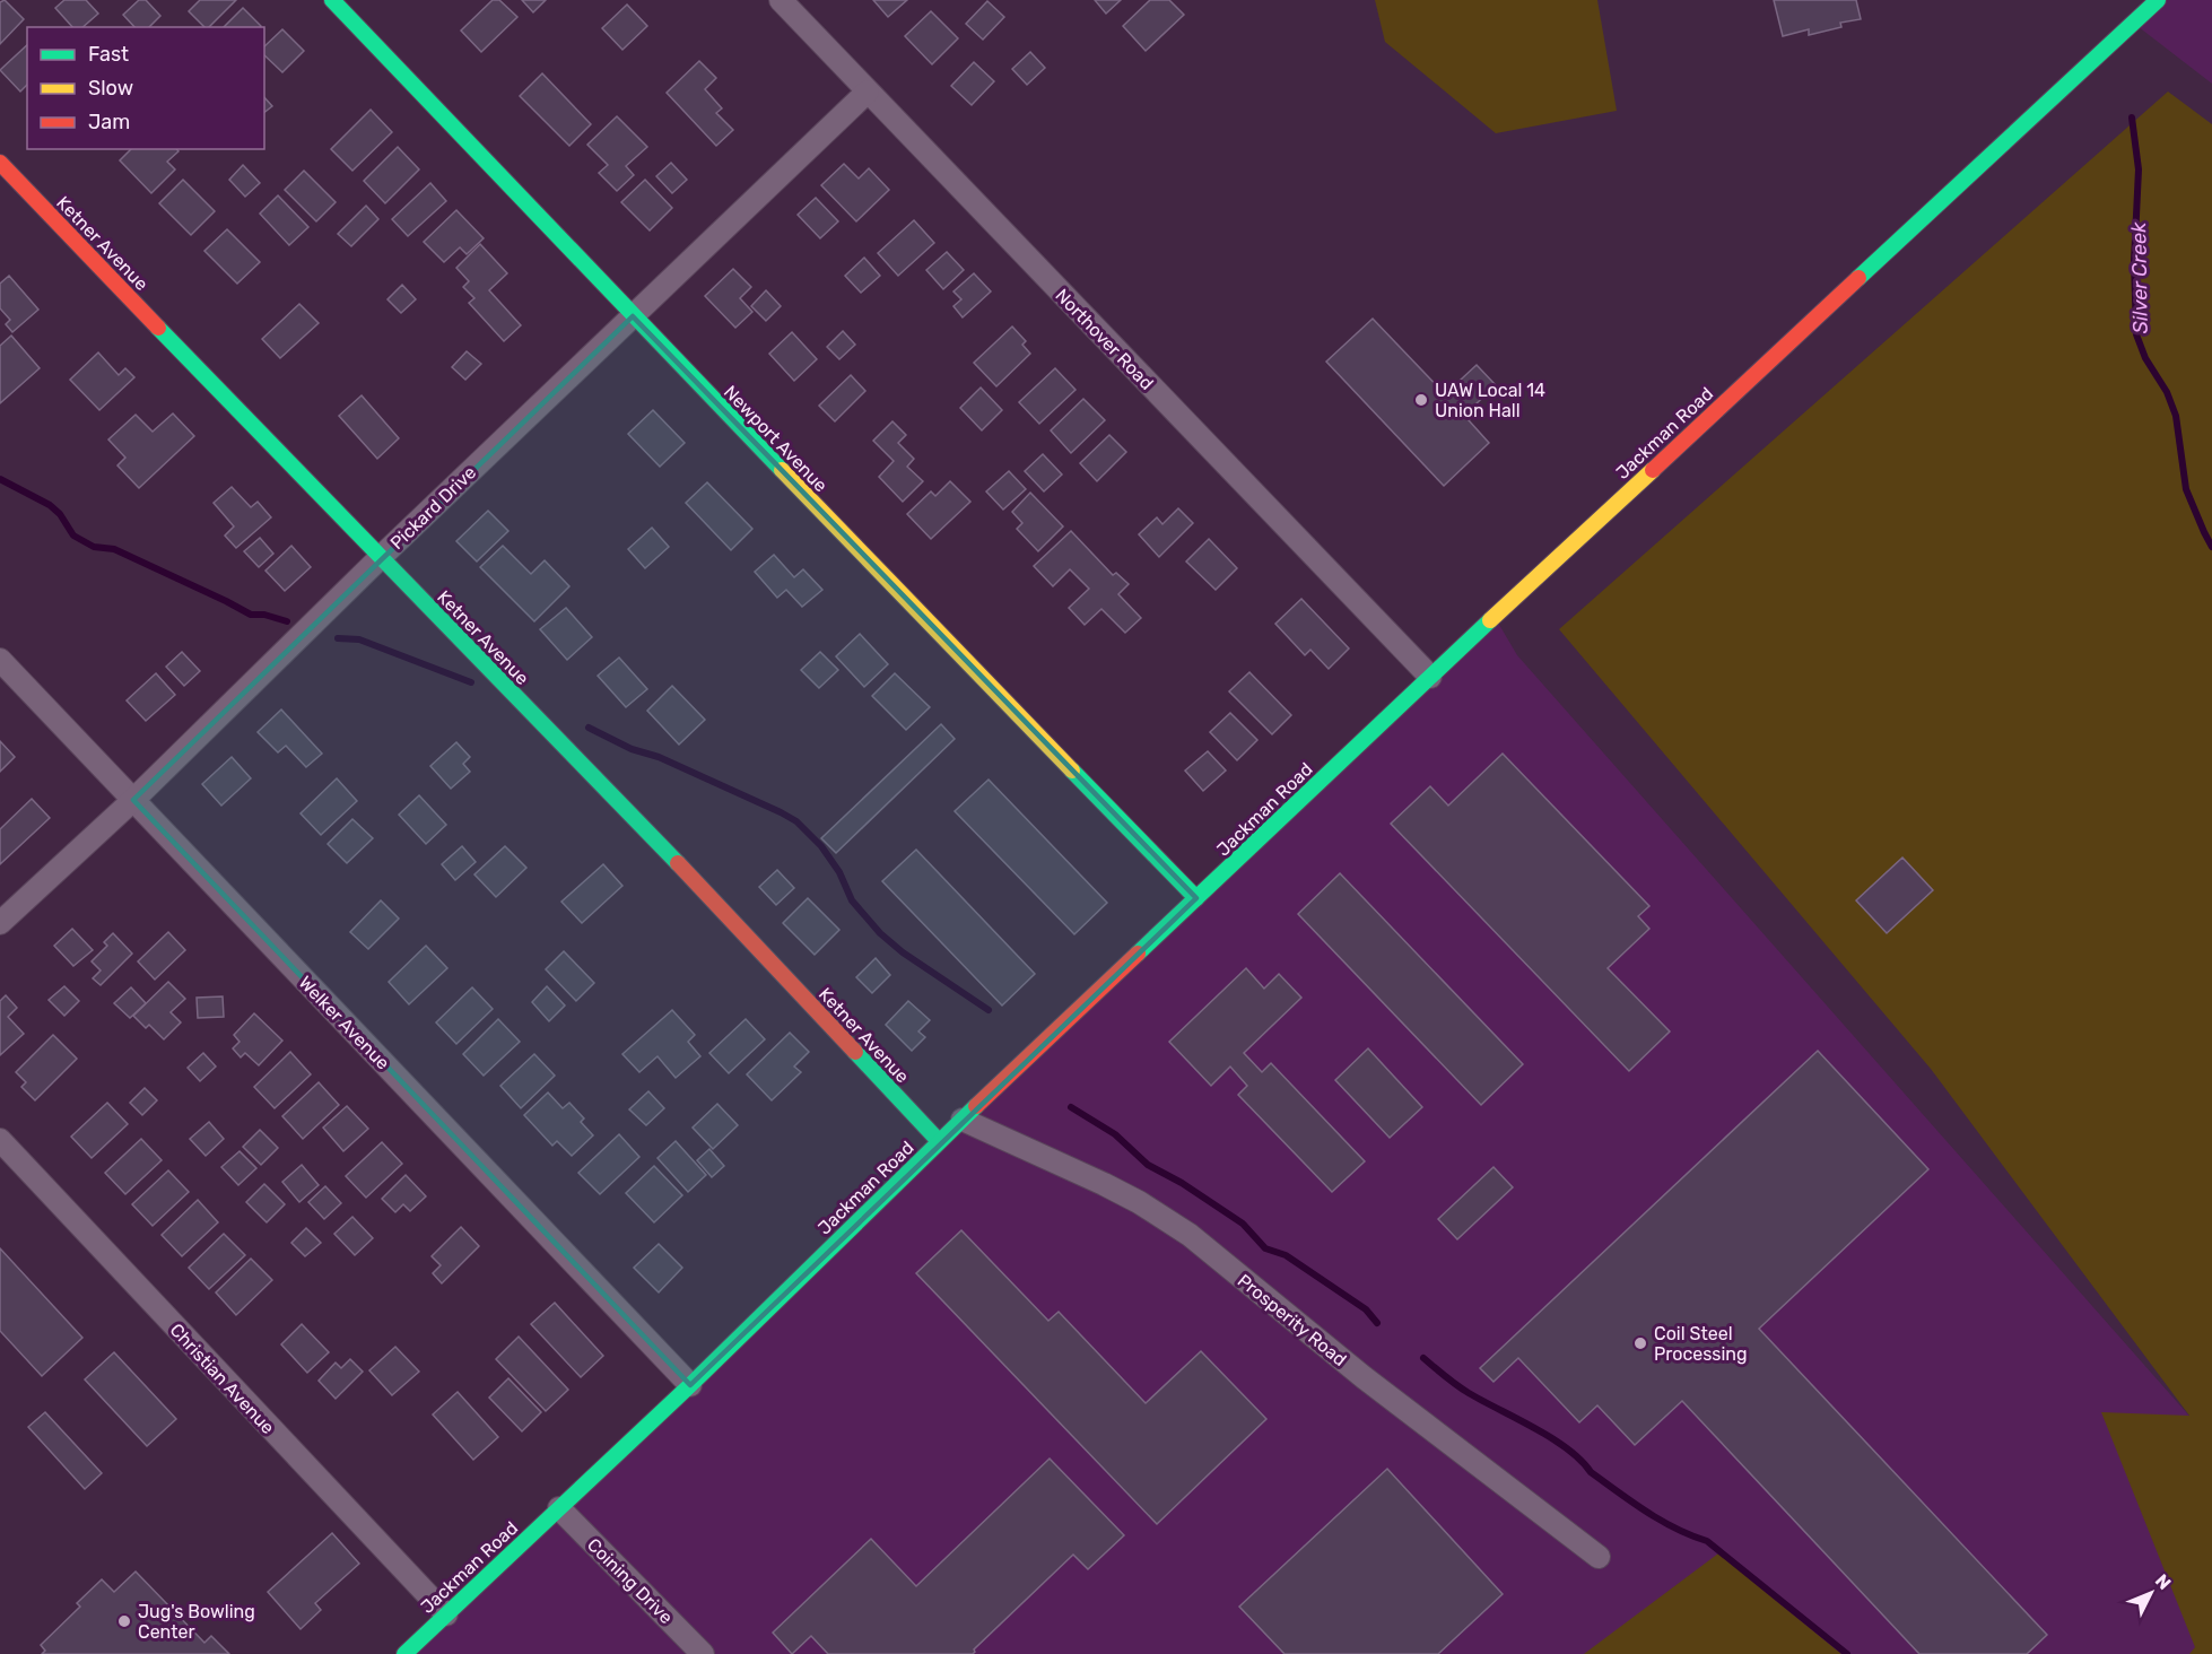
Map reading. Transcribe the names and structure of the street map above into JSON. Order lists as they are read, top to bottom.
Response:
{
  "streets": {
    "street": [
      "Ketner Avenue",
      "Northover Road",
      "Jackman Road",
      "Newport Avenue",
      "Pickard Drive",
      "Welker Avenue",
      "Prosperity Road",
      "Christian Avenue",
      "Coining Drive"
    ]
  },
  "crossings": [
    ["Ketner Avenue", "Jackman Road"],
    ["Ketner Avenue", "Pickard Drive"],
    ["Northover Road", "Jackman Road"],
    ["Northover Road", "Pickard Drive"],
    ["Jackman Road", "Newport Avenue"],
    ["Jackman Road", "Welker Avenue"],
    ["Jackman Road", "Prosperity Road"],
    ["Jackman Road", "Christian Avenue"],
    ["Jackman Road", "Coining Drive"],
    ["Newport Avenue", "Pickard Drive"],
    ["Pickard Drive", "Welker Avenue"]
  ],
  "water": ["Silver Creek"],
  "places": ["UAW Local 14 Union Hall", "Coil Steel Processing", "Jug's Bowling Center"],
  "legend": ["Fast", "Slow", "Jam"],
  "north": "top right"
}
